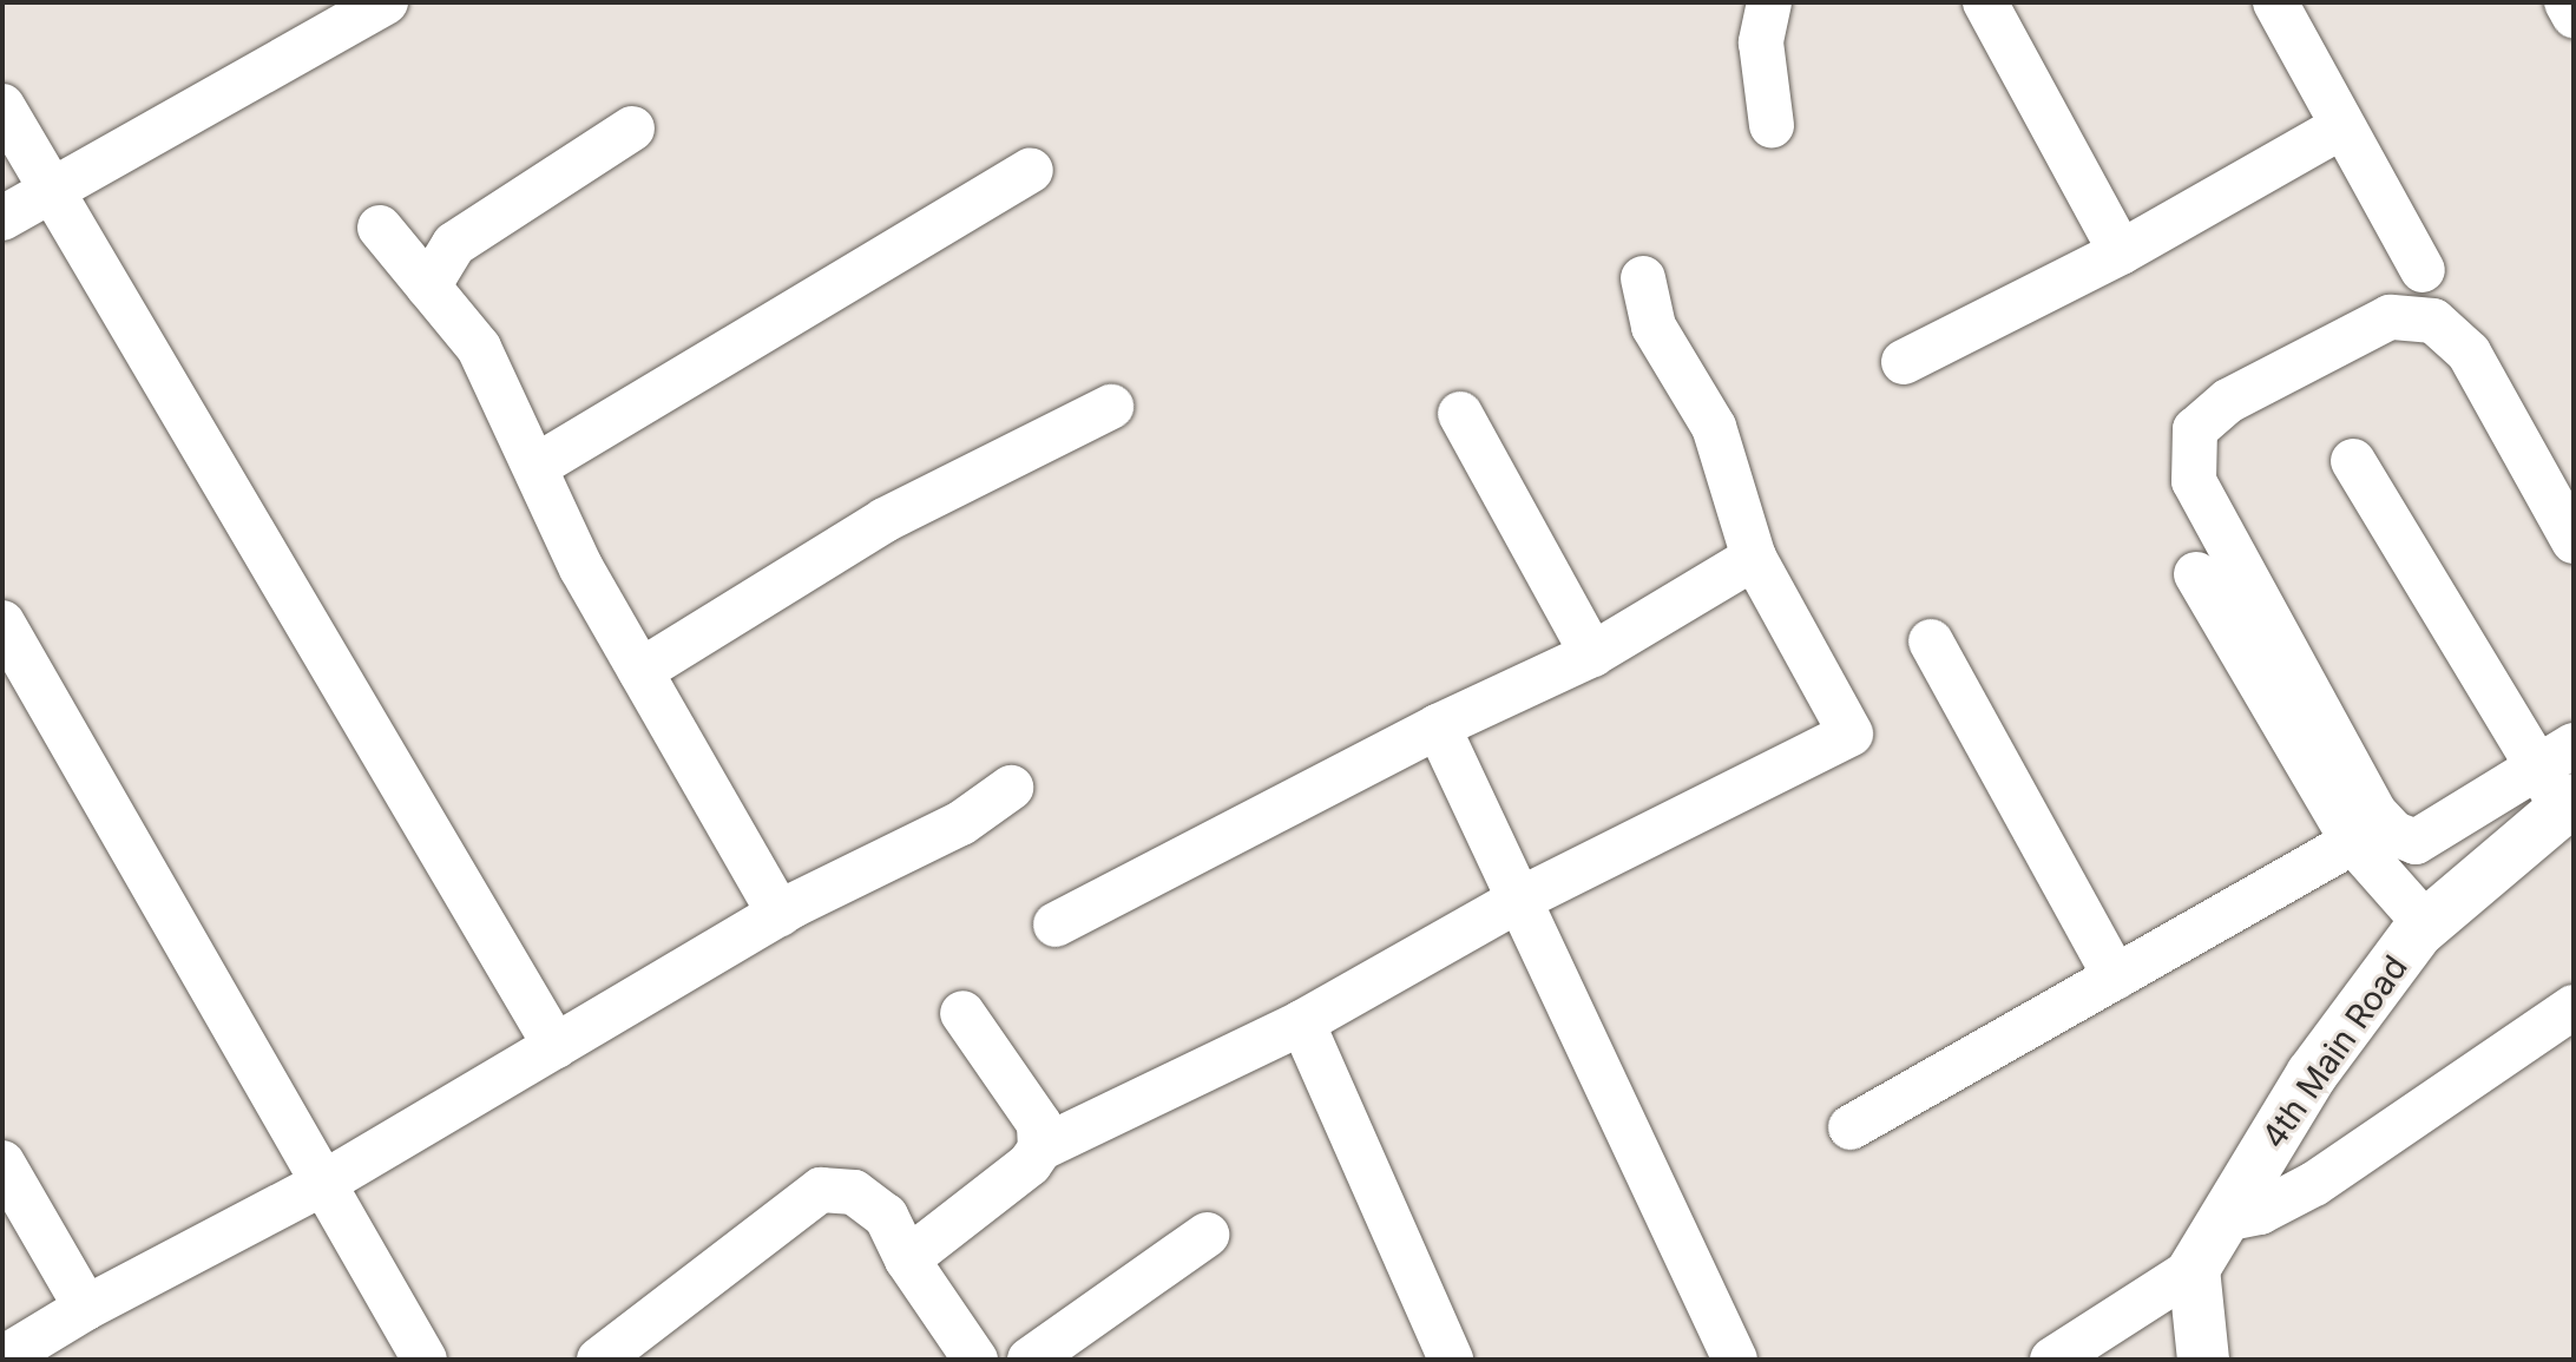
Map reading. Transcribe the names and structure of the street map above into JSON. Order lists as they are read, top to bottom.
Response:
{
  "streets": {
    "main road": ["4th Main Road"]
  }
}
